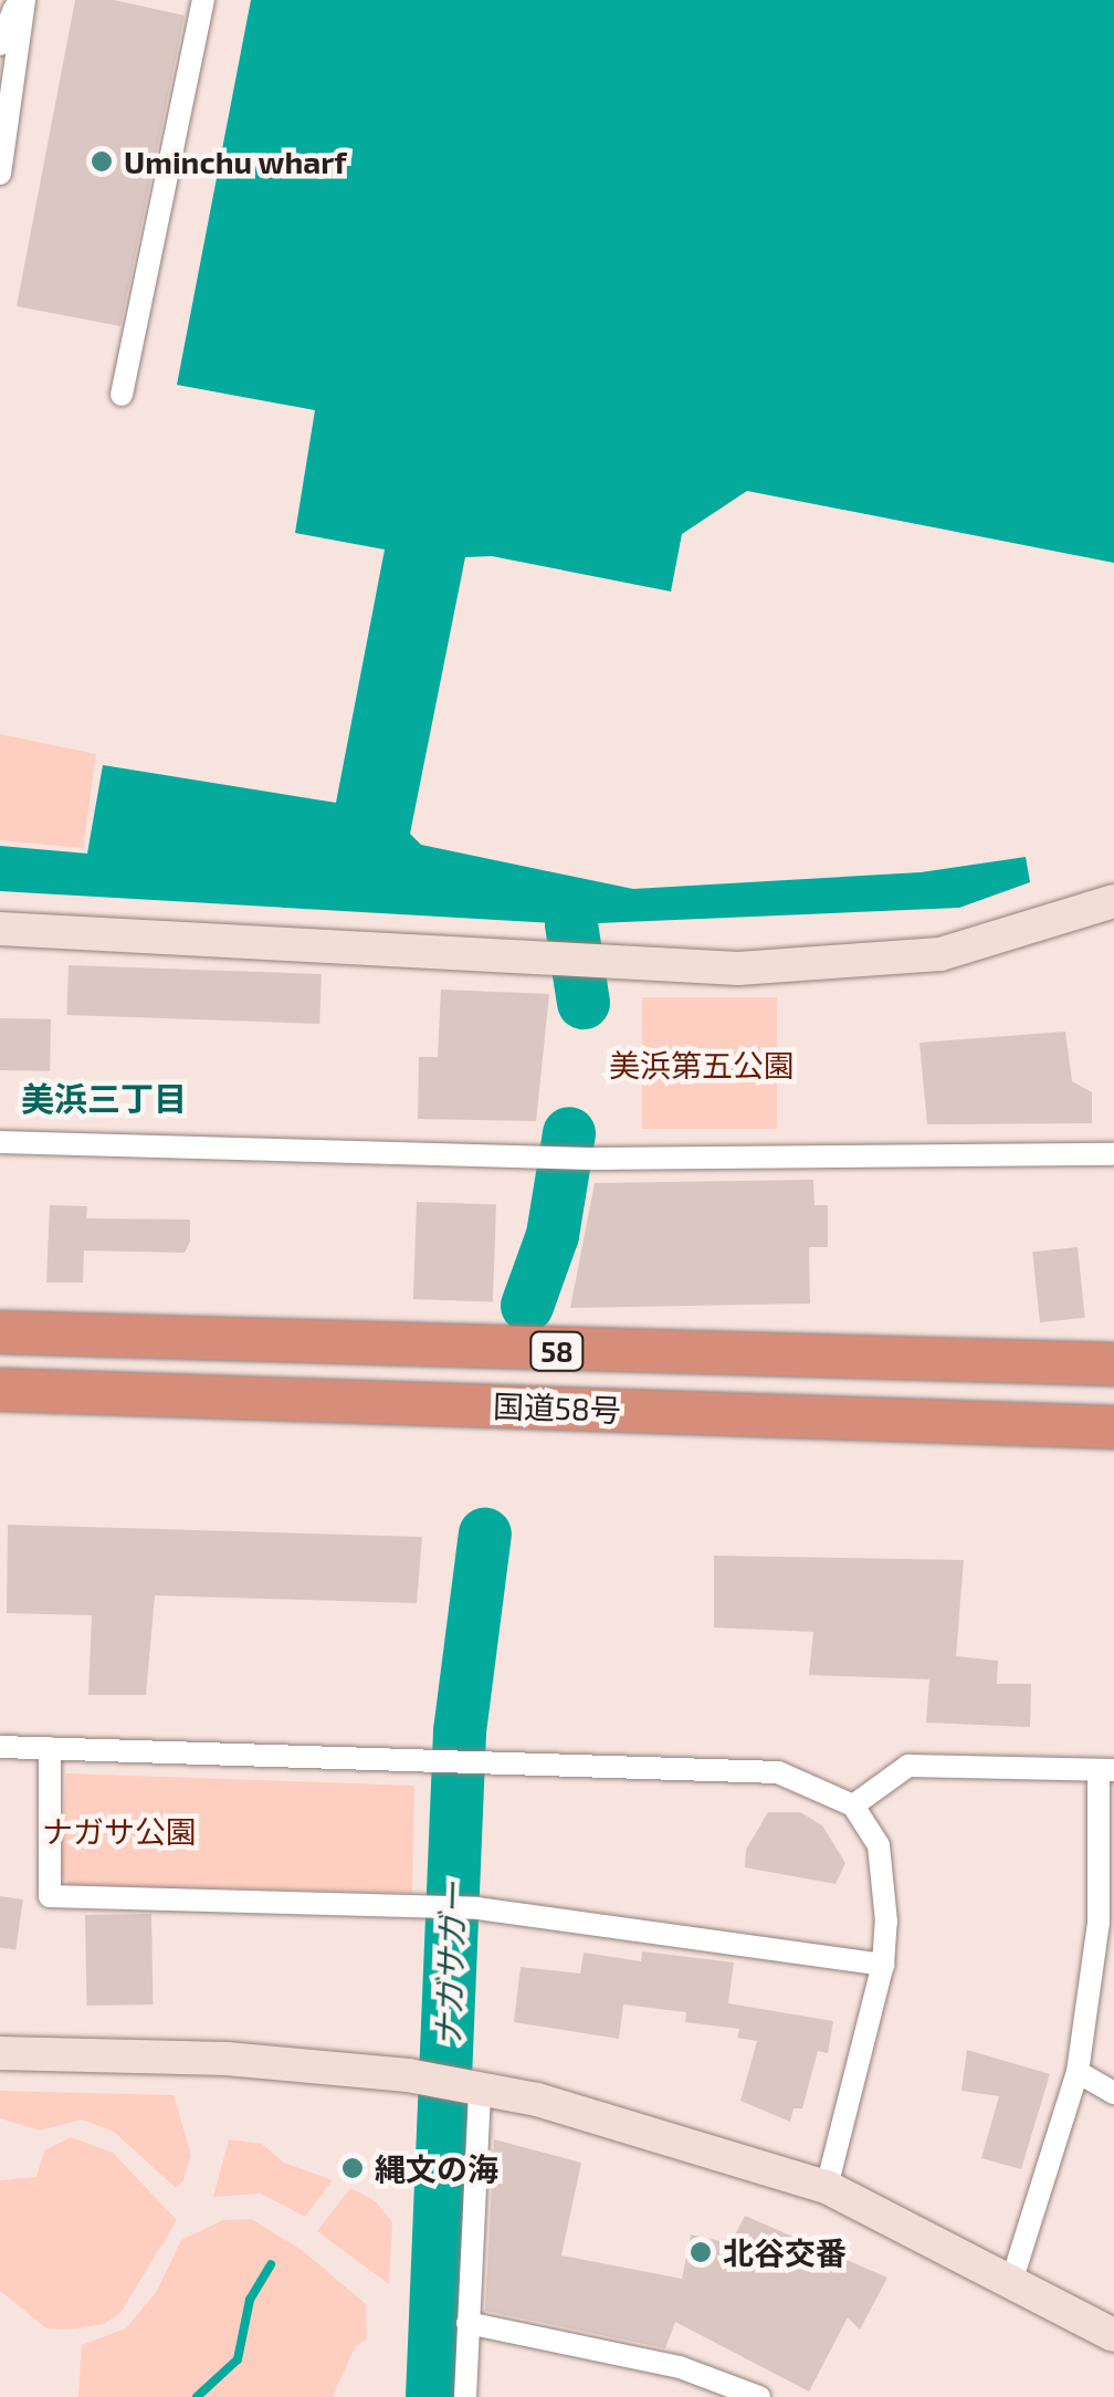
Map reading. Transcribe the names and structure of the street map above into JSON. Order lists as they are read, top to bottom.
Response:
{
  "streets": {
    "highway": ["58", "国道58号"]
  },
  "districts": ["美浜三丁目"],
  "water": ["ナガサガー"],
  "parks": ["美浜第五公園", "ナガサ公園"],
  "places": ["Uminchu wharf", "縄文の海", "北谷交番"]
}
